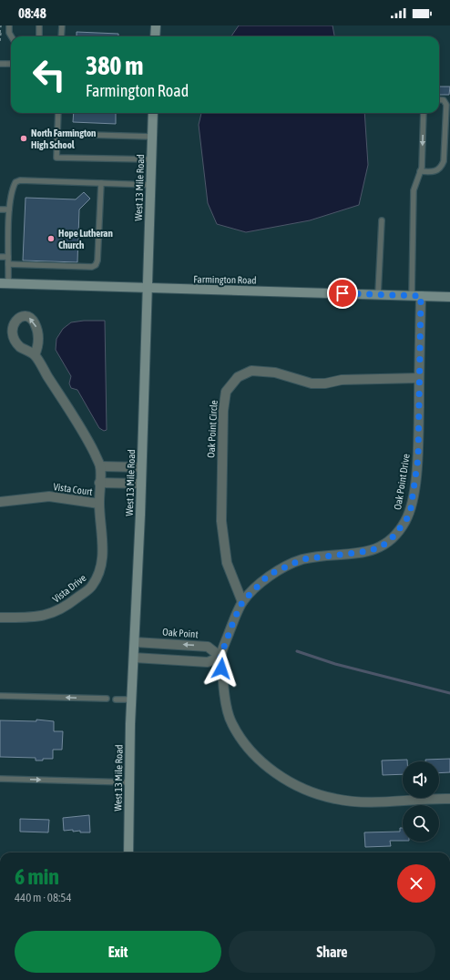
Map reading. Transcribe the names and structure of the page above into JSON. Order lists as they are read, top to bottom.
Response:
{
  "streets": {
    "street": [
      "West 13 Mile Road",
      "Farmington Road",
      "Oak Point Circle",
      "Oak Point Drive",
      "Vista Court",
      "Vista Drive",
      "Oak Point"
    ]
  },
  "crossings": [
    ["West 13 Mile Road", "Farmington Road"],
    ["West 13 Mile Road", "Oak Point"],
    ["Farmington Road", "Oak Point Drive"],
    ["Oak Point Circle", "Oak Point Drive"],
    ["Oak Point Drive", "Oak Point"],
    ["Vista Court", "Vista Drive"]
  ],
  "places": ["North Farmington High School", "Hope Lutheran Church"],
  "page": {
    "status": "08:48",
    "turn": ["380 m", "Farmington Road"],
    "heading": ["6 min", "440 m · 08:54"],
    "buttons": ["Exit", "Share"]
  }
}
